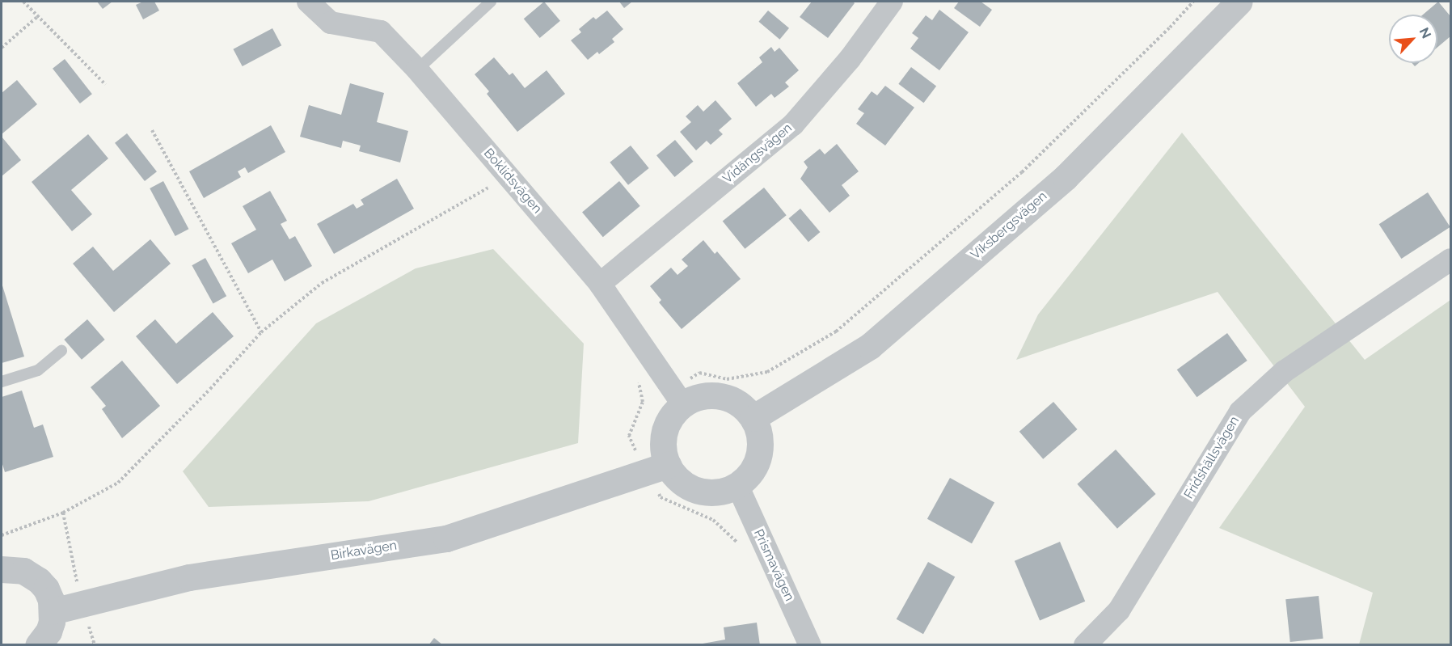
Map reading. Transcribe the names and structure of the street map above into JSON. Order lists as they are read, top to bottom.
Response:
{
  "streets": {
    "street": [
      "Vidängsvägen",
      "Boklidsvägen",
      "Viksbergsvägen",
      "Fridshällsvägen",
      "Birkavägen",
      "Prismavägen"
    ]
  },
  "crossings": [
    ["Vidängsvägen", "Boklidsvägen"],
    ["Boklidsvägen", "Viksbergsvägen"],
    ["Boklidsvägen", "Birkavägen"],
    ["Boklidsvägen", "Prismavägen"],
    ["Viksbergsvägen", "Birkavägen"],
    ["Viksbergsvägen", "Prismavägen"],
    ["Birkavägen", "Prismavägen"]
  ],
  "north": "top right"
}
